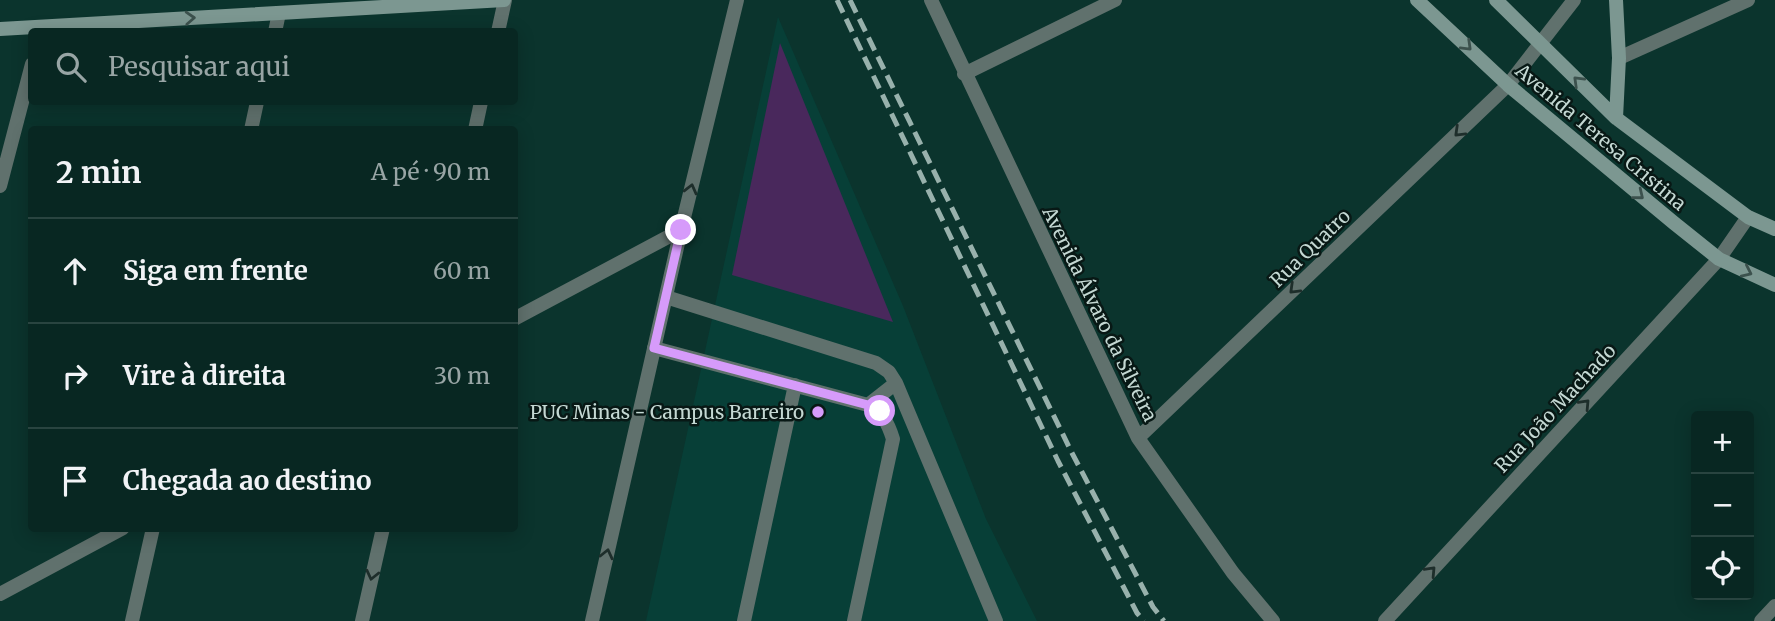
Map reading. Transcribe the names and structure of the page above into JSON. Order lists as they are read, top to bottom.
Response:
{
  "streets": {
    "main road": ["Avenida Teresa Cristina"],
    "street": ["Rua Quatro", "Avenida Álvaro da Silveira", "Rua João Machado"]
  },
  "crossings": [
    ["Avenida Teresa Cristina", "Rua Quatro"],
    ["Avenida Teresa Cristina", "Rua João Machado"],
    ["Rua Quatro", "Avenida Álvaro da Silveira"]
  ],
  "one_way": ["Rua Quatro", "Rua João Machado"],
  "places": ["PUC Minas - Campus Barreiro"],
  "page": {
    "search": "Pesquisar aqui",
    "heading": ["2 min", "A pé · 90 m"],
    "list": [
      ["Siga em frente", "60 m"],
      ["Vire à direita", "30 m"],
      "Chegada ao destino"
    ],
    "map_buttons": ["+", "−"]
  }
}
